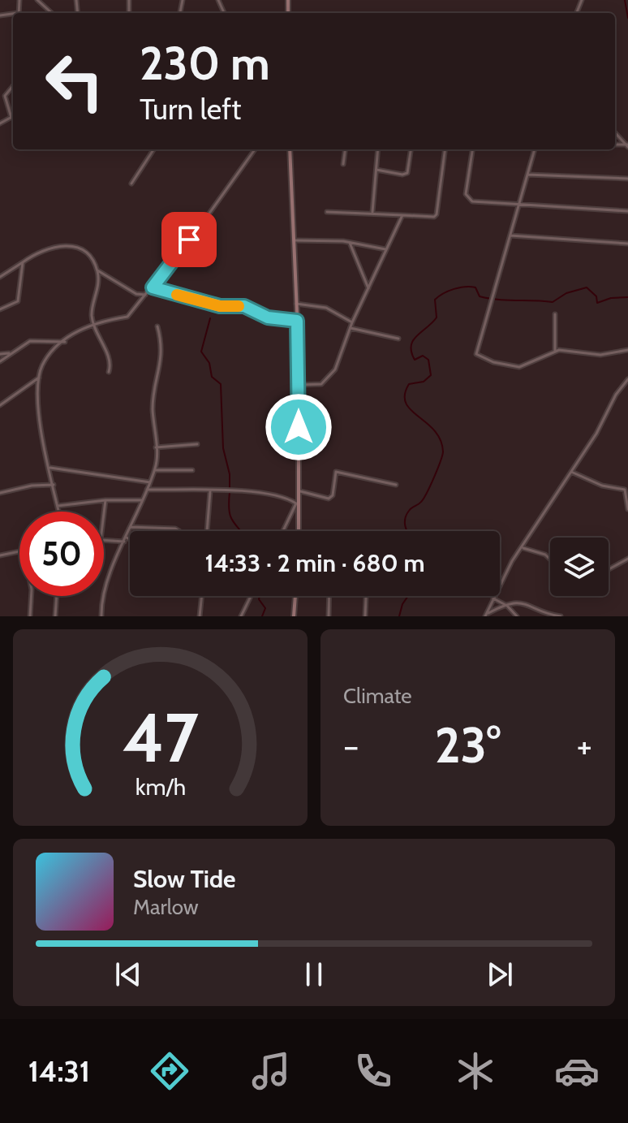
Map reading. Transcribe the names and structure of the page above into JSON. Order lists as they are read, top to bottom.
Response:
{
  "page": {
    "turn": ["230 m", "Turn left"],
    "limit": "50",
    "trip": "14:33 · 2 min · 680 m",
    "tile": "Climate",
    "heat": ["−", "23°", "+"],
    "song": ["Slow Tide", "Marlow"],
    "tabs": "14:31",
    "gauge": ["47", "km/h"]
  }
}
